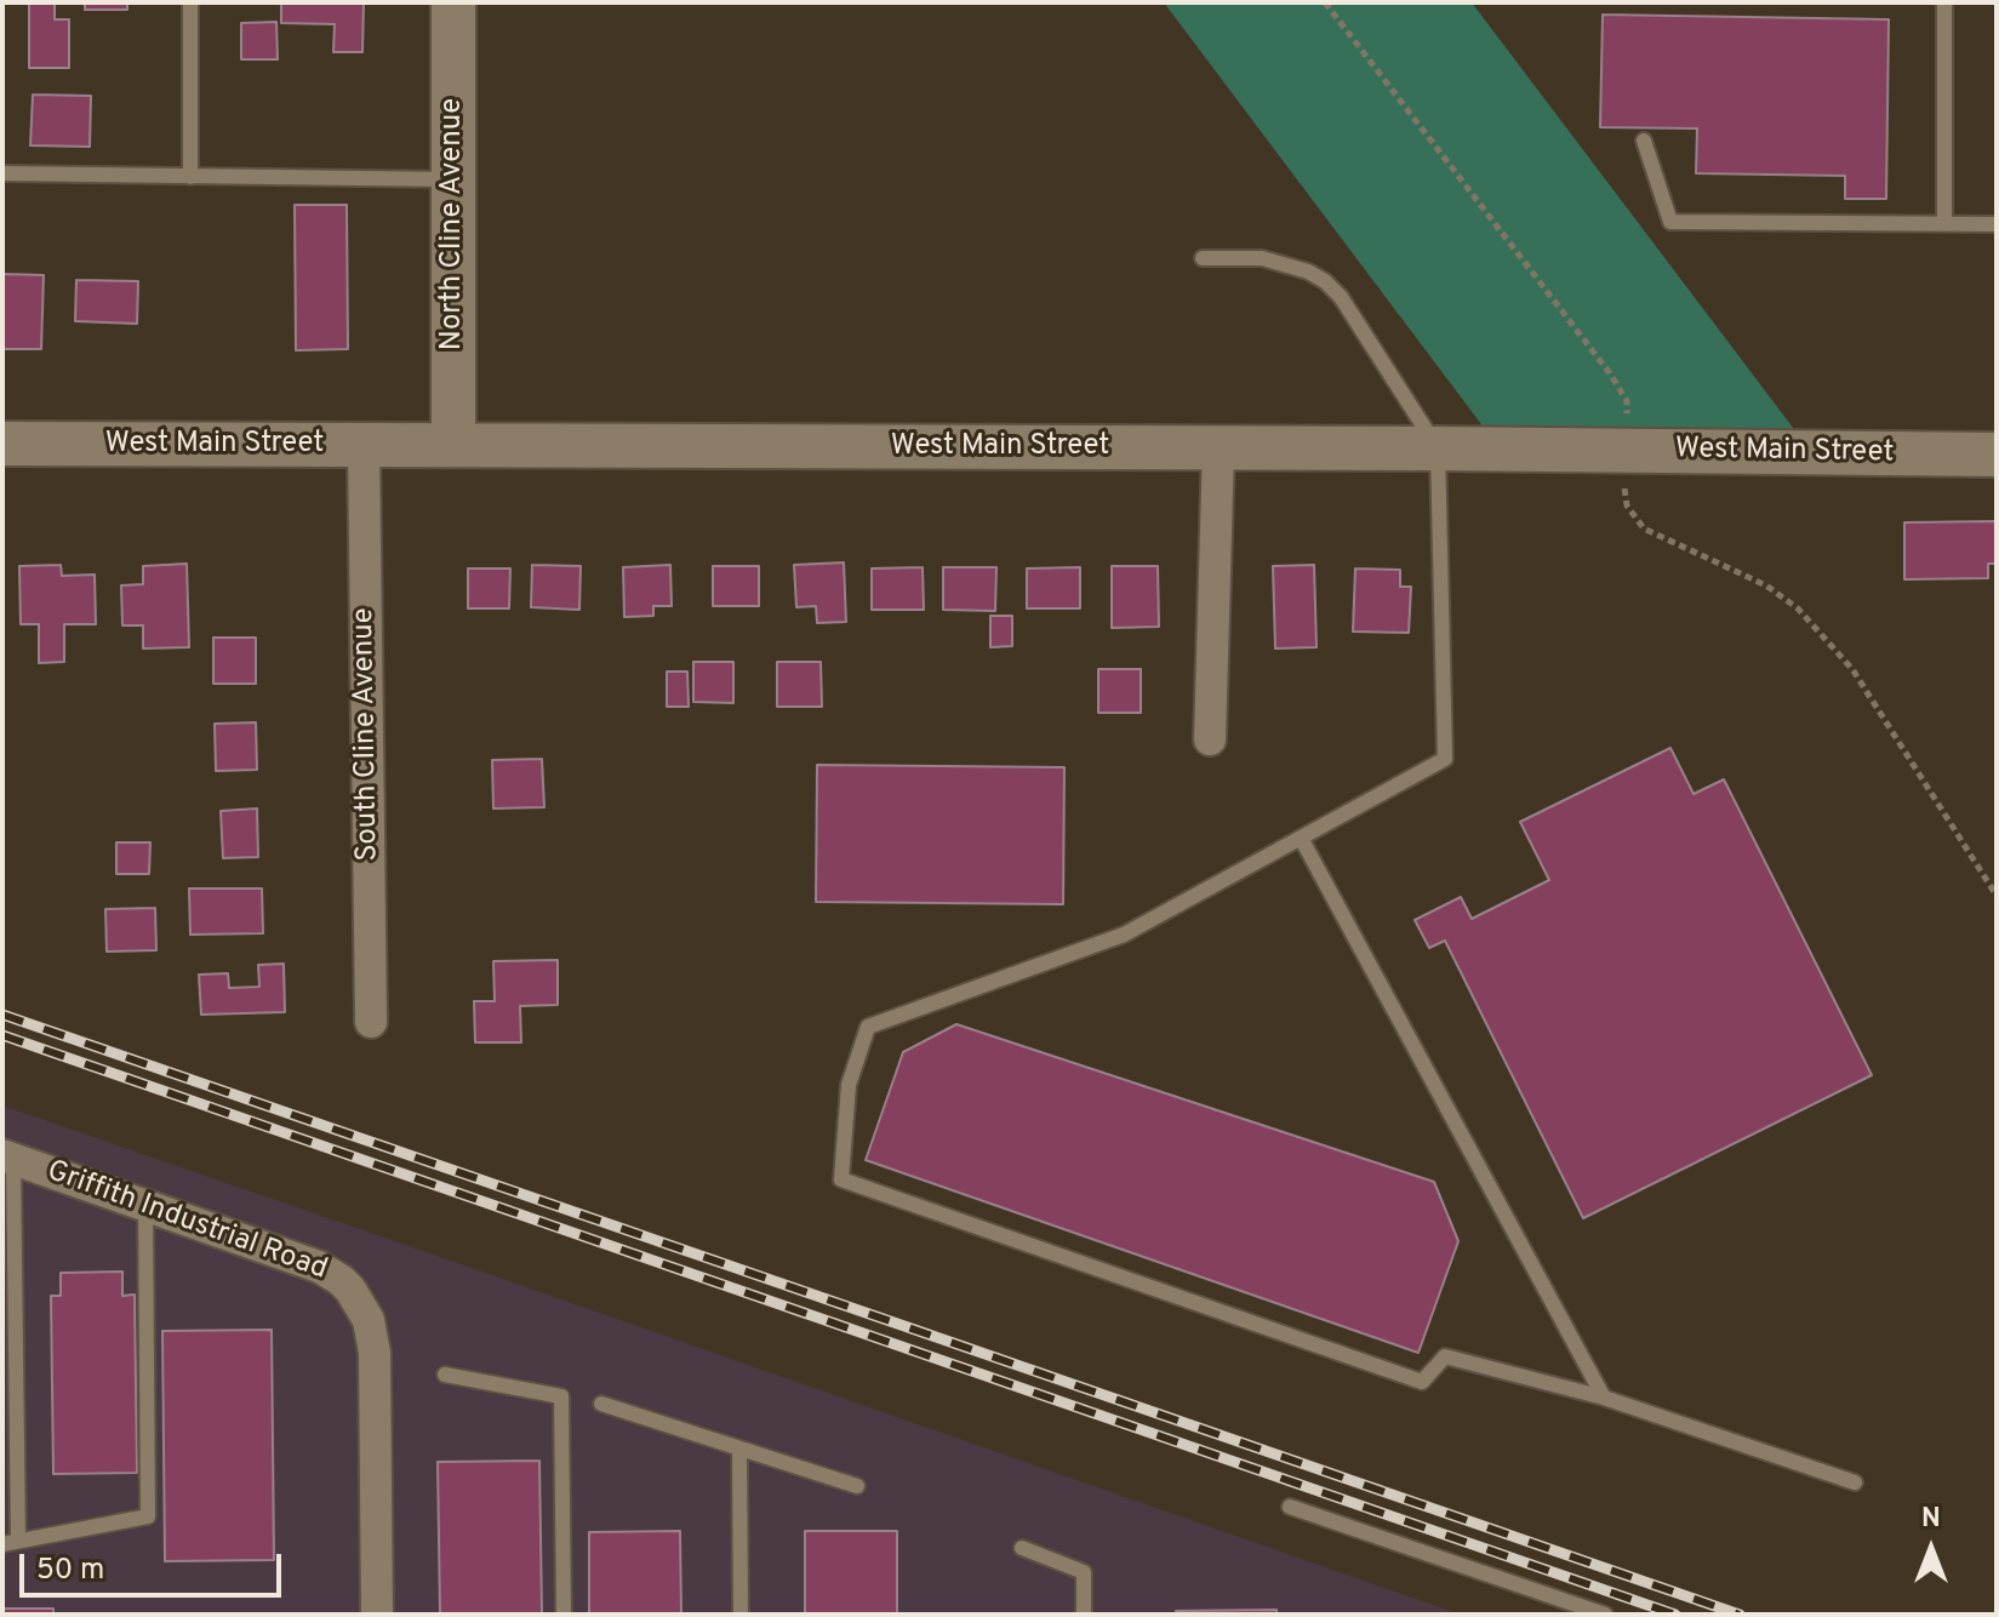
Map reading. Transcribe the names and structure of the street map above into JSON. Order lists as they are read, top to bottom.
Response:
{
  "streets": {
    "street": [
      "North Cline Avenue",
      "West Main Street",
      "South Cline Avenue",
      "Griffith Industrial Road"
    ]
  },
  "crossings": [
    ["North Cline Avenue", "West Main Street"],
    ["West Main Street", "South Cline Avenue"]
  ],
  "scale_bar": "50 m",
  "north": "top"
}
